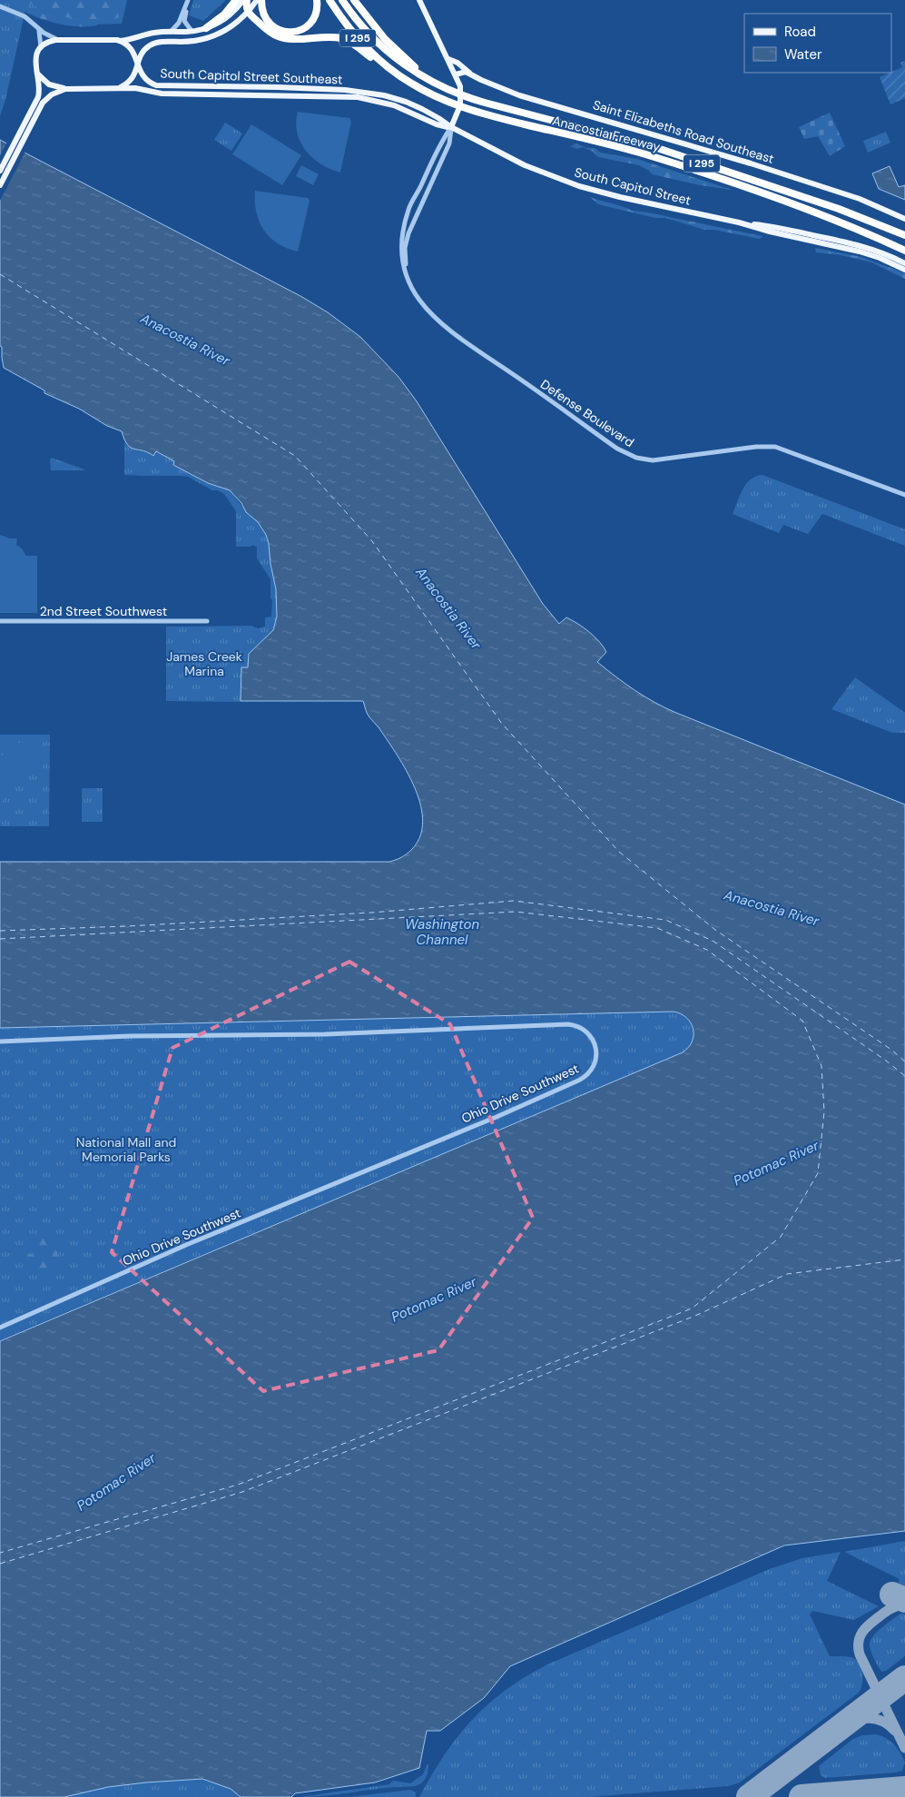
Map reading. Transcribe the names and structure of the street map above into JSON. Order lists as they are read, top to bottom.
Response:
{
  "streets": {
    "highway": ["I 295", "Anacostia Freeway"],
    "main road": ["South Capitol Street Southeast", "Saint Elizabeths Road Southeast", "South Capitol Street"],
    "street": ["Defense Boulevard", "2nd Street Southwest", "Ohio Drive Southwest"]
  },
  "crossings": [
    ["South Capitol Street Southeast", "South Capitol Street"],
    ["South Capitol Street Southeast", "Defense Boulevard"],
    ["South Capitol Street", "Defense Boulevard"]
  ],
  "water": ["Anacostia River", "Washington Channel", "Potomac River"],
  "parks": ["James Creek Marina", "National Mall and Memorial Parks"],
  "legend": ["Road", "Water"]
}
